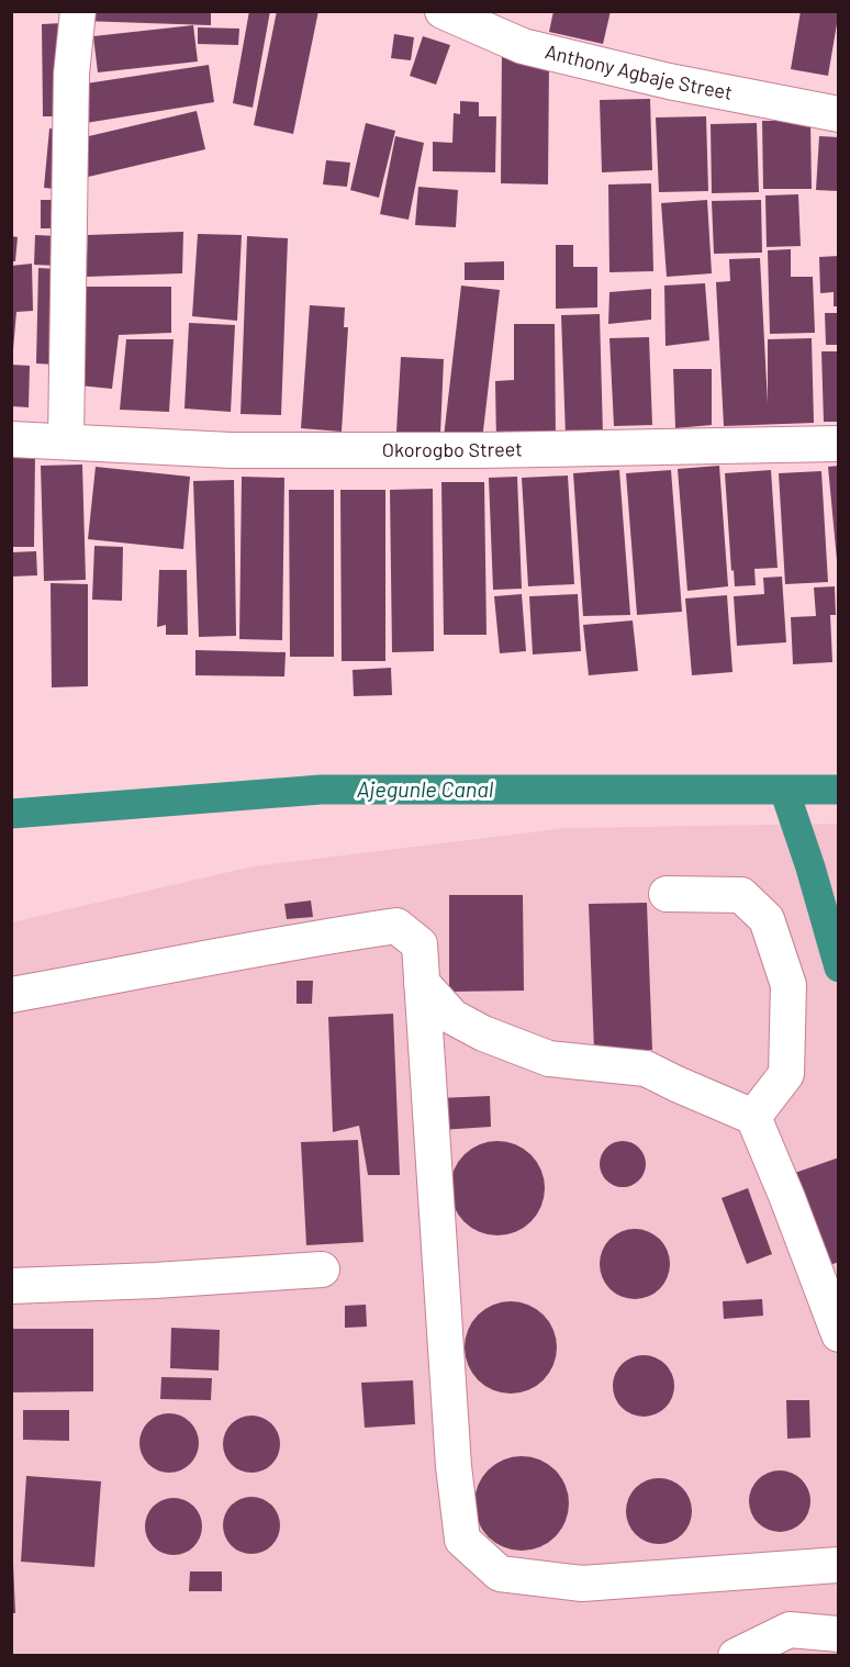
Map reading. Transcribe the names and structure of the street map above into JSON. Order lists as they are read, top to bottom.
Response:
{
  "streets": {
    "street": ["Anthony Agbaje Street", "Okorogbo Street"]
  },
  "water": ["Ajegunle Canal"]
}
